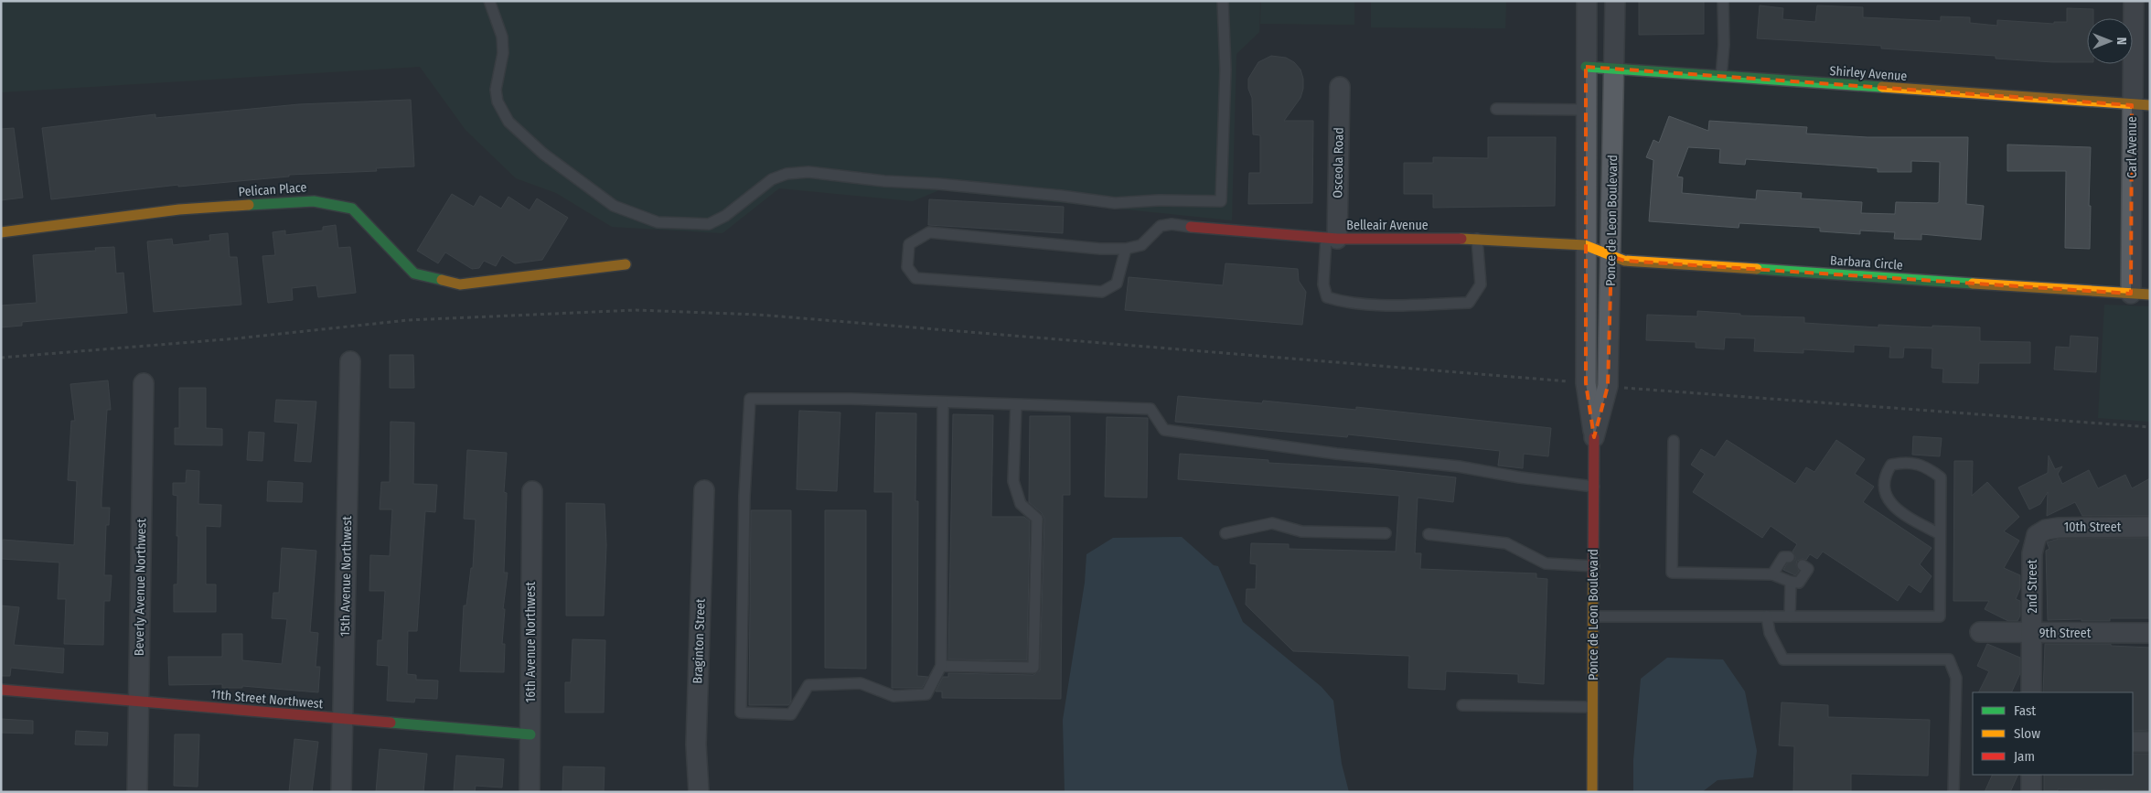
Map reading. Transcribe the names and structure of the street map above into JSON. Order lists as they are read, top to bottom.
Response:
{
  "streets": {
    "street": [
      "Shirley Avenue",
      "Carl Avenue",
      "Osceola Road",
      "Pelican Place",
      "Ponce de Leon Boulevard",
      "Belleair Avenue",
      "Barbara Circle",
      "10th Street",
      "15th Avenue Northwest",
      "2nd Street",
      "Beverly Avenue Northwest",
      "9th Street",
      "Braginton Street",
      "16th Avenue Northwest",
      "11th Street Northwest"
    ]
  },
  "crossings": [
    ["Shirley Avenue", "Carl Avenue"],
    ["Shirley Avenue", "Ponce de Leon Boulevard"],
    ["Carl Avenue", "Barbara Circle"],
    ["Osceola Road", "Belleair Avenue"],
    ["Ponce de Leon Boulevard", "Belleair Avenue"],
    ["Ponce de Leon Boulevard", "Barbara Circle"],
    ["Belleair Avenue", "Barbara Circle"],
    ["10th Street", "2nd Street"],
    ["15th Avenue Northwest", "11th Street Northwest"],
    ["2nd Street", "9th Street"],
    ["Beverly Avenue Northwest", "11th Street Northwest"],
    ["16th Avenue Northwest", "11th Street Northwest"]
  ],
  "legend": ["Fast", "Slow", "Jam"],
  "north": "right"
}
